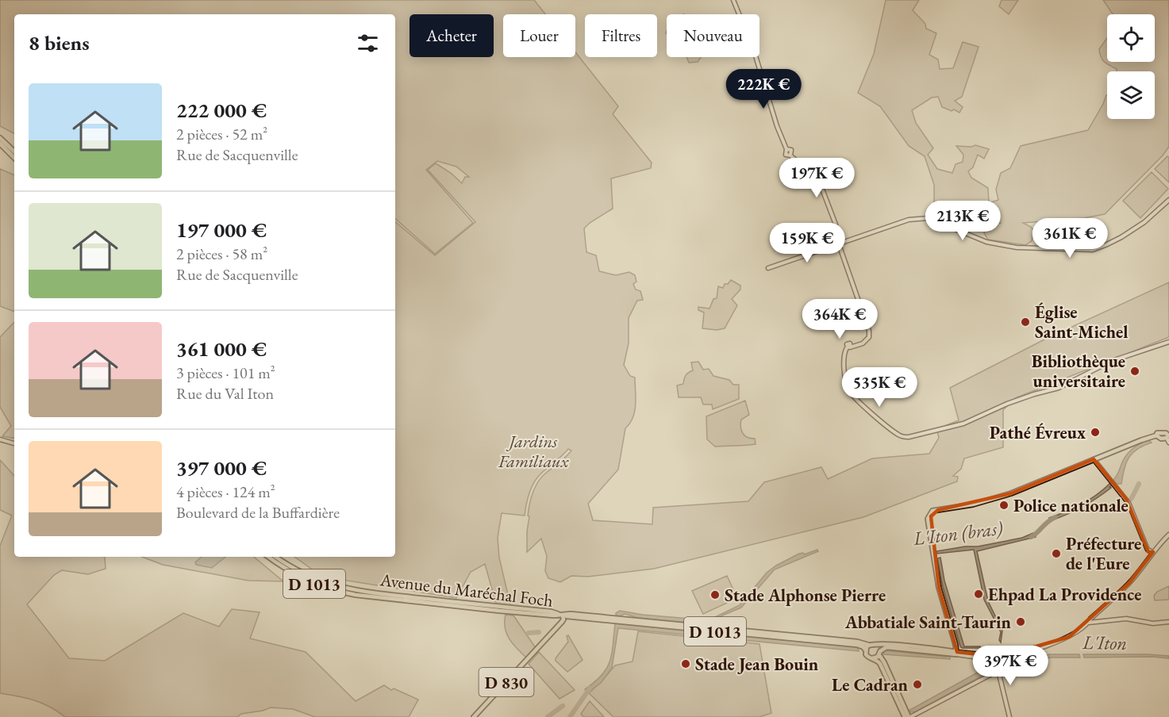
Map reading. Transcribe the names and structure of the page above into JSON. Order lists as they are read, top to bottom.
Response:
{
  "streets": {
    "main road": ["D 1013", "Avenue du Maréchal Foch", "D 830"]
  },
  "crossings": [
    ["Avenue du Maréchal Foch", "D 830"]
  ],
  "water": ["L'Iton (bras)", "L'Iton"],
  "parks": ["Jardins Familiaux"],
  "places": [
    "Église Saint-Michel",
    "Bibliothèque universitaire",
    "Pathé Évreux",
    "Police nationale",
    "Préfecture de l'Eure",
    "Ehpad La Providence",
    "Stade Alphonse Pierre",
    "Abbatiale Saint-Taurin",
    "Stade Jean Bouin",
    "Le Cadran"
  ],
  "page": {
    "chip": [
      "Acheter",
      "Louer",
      "Filtres",
      "Nouveau"
    ],
    "heading": "8 biens",
    "price": [
      "222K €",
      "197K €",
      "213K €",
      "361K €",
      "159K €",
      "364K €",
      "535K €",
      "397K €"
    ],
    "list": [
      {
        "name": "222 000 €",
        "note": "2 pièces · 52 m² · Rue de Sacquenville"
      },
      {
        "name": "197 000 €",
        "note": "2 pièces · 58 m² · Rue de Sacquenville"
      },
      {
        "name": "361 000 €",
        "note": "3 pièces · 101 m² · Rue du Val Iton"
      },
      {
        "name": "397 000 €",
        "note": "4 pièces · 124 m² · Boulevard de la Buffardière"
      }
    ]
  }
}
